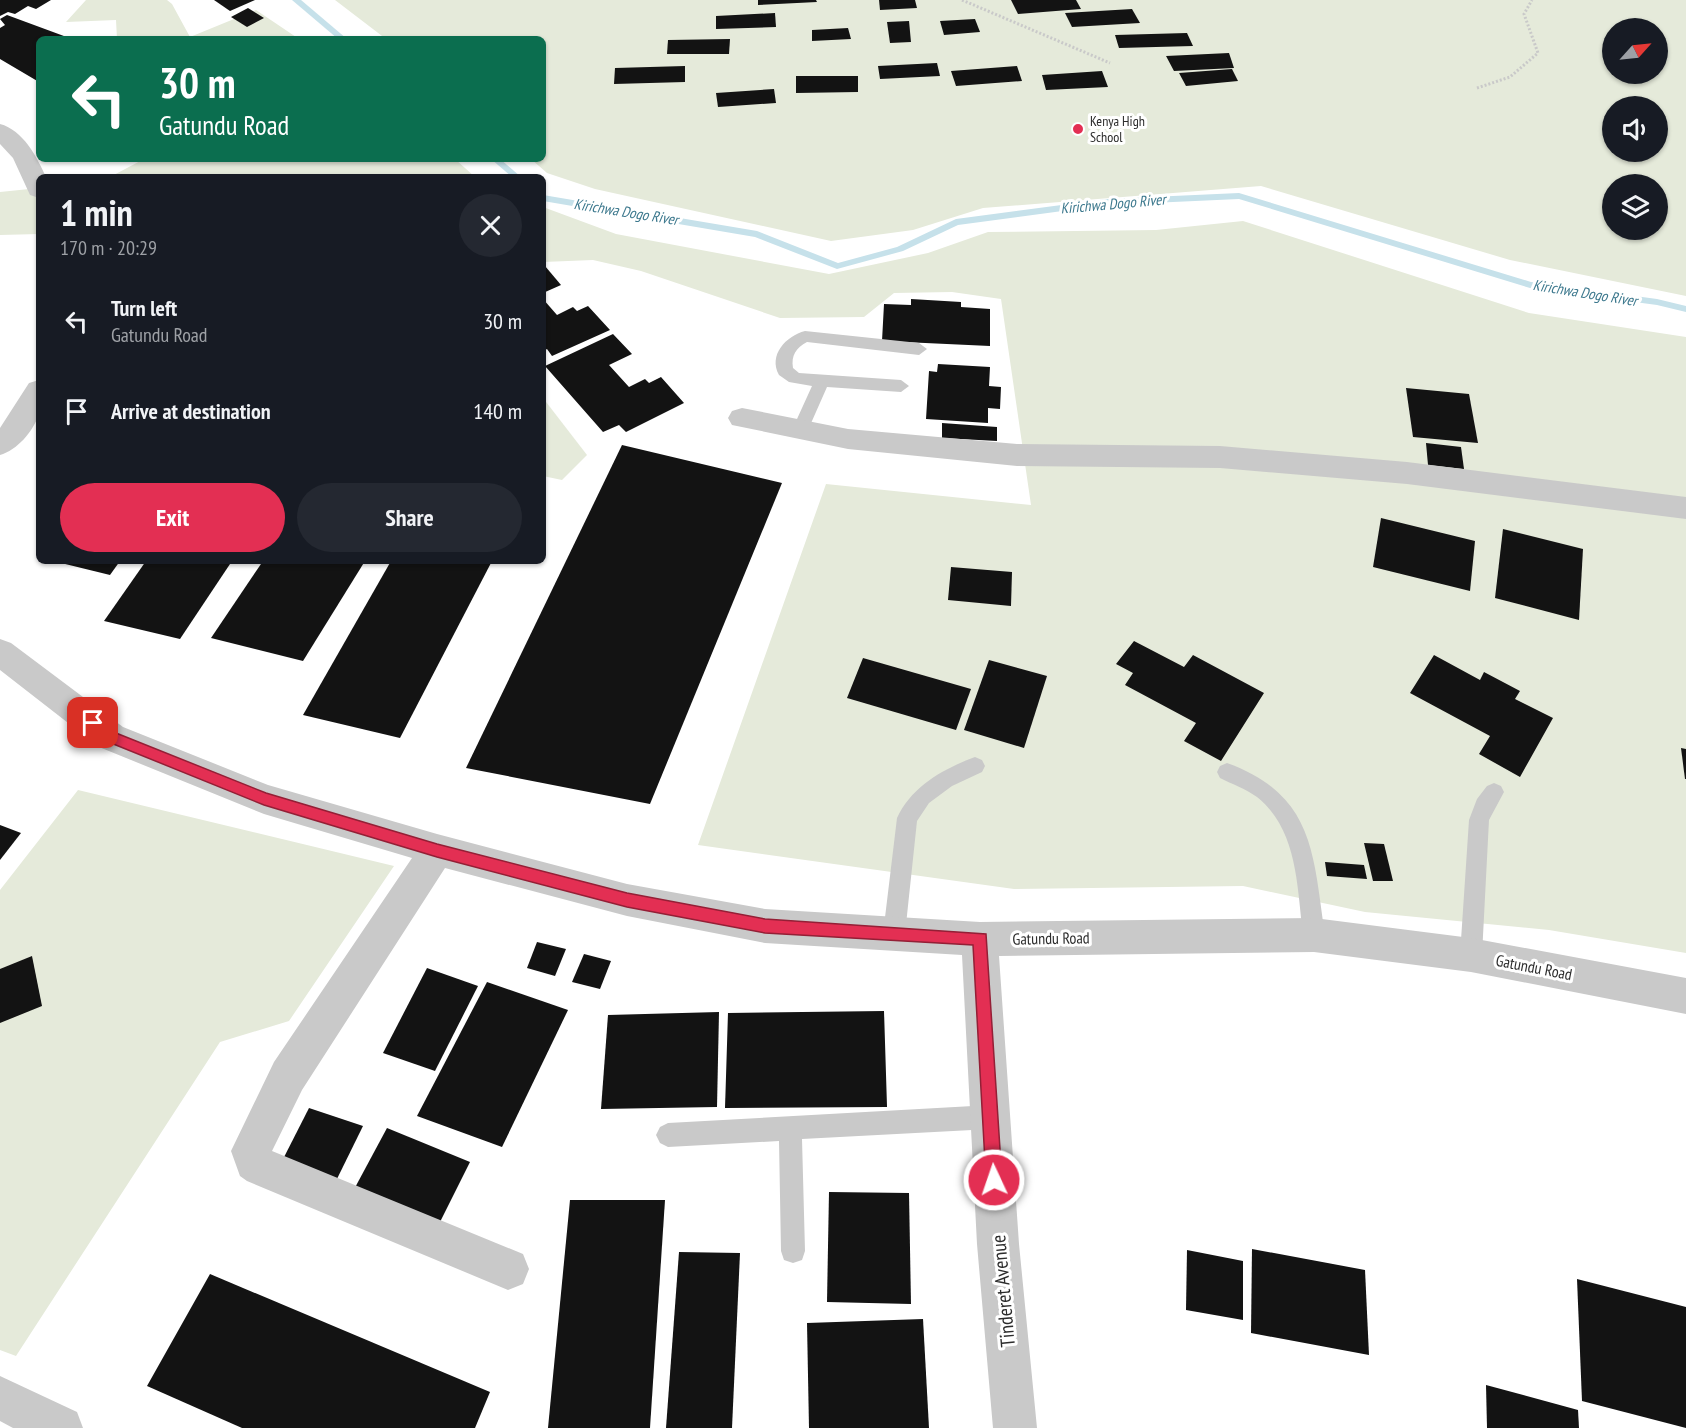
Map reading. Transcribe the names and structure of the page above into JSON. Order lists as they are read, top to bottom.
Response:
{
  "streets": {
    "street": ["Gatundu Road", "Tinderet Avenue"]
  },
  "crossings": [
    ["Gatundu Road", "Tinderet Avenue"]
  ],
  "water": ["Kirichwa Dogo River"],
  "places": ["Kenya High School"],
  "north": "top right",
  "page": {
    "turn": ["30 m", "Gatundu Road"],
    "heading": ["1 min", "170 m · 20:29"],
    "list": [
      {
        "name": "Turn left",
        "note": "Gatundu Road",
        "value": "30 m"
      },
      {
        "name": "Arrive at destination",
        "value": "140 m"
      }
    ],
    "buttons": ["Exit", "Share"]
  }
}
